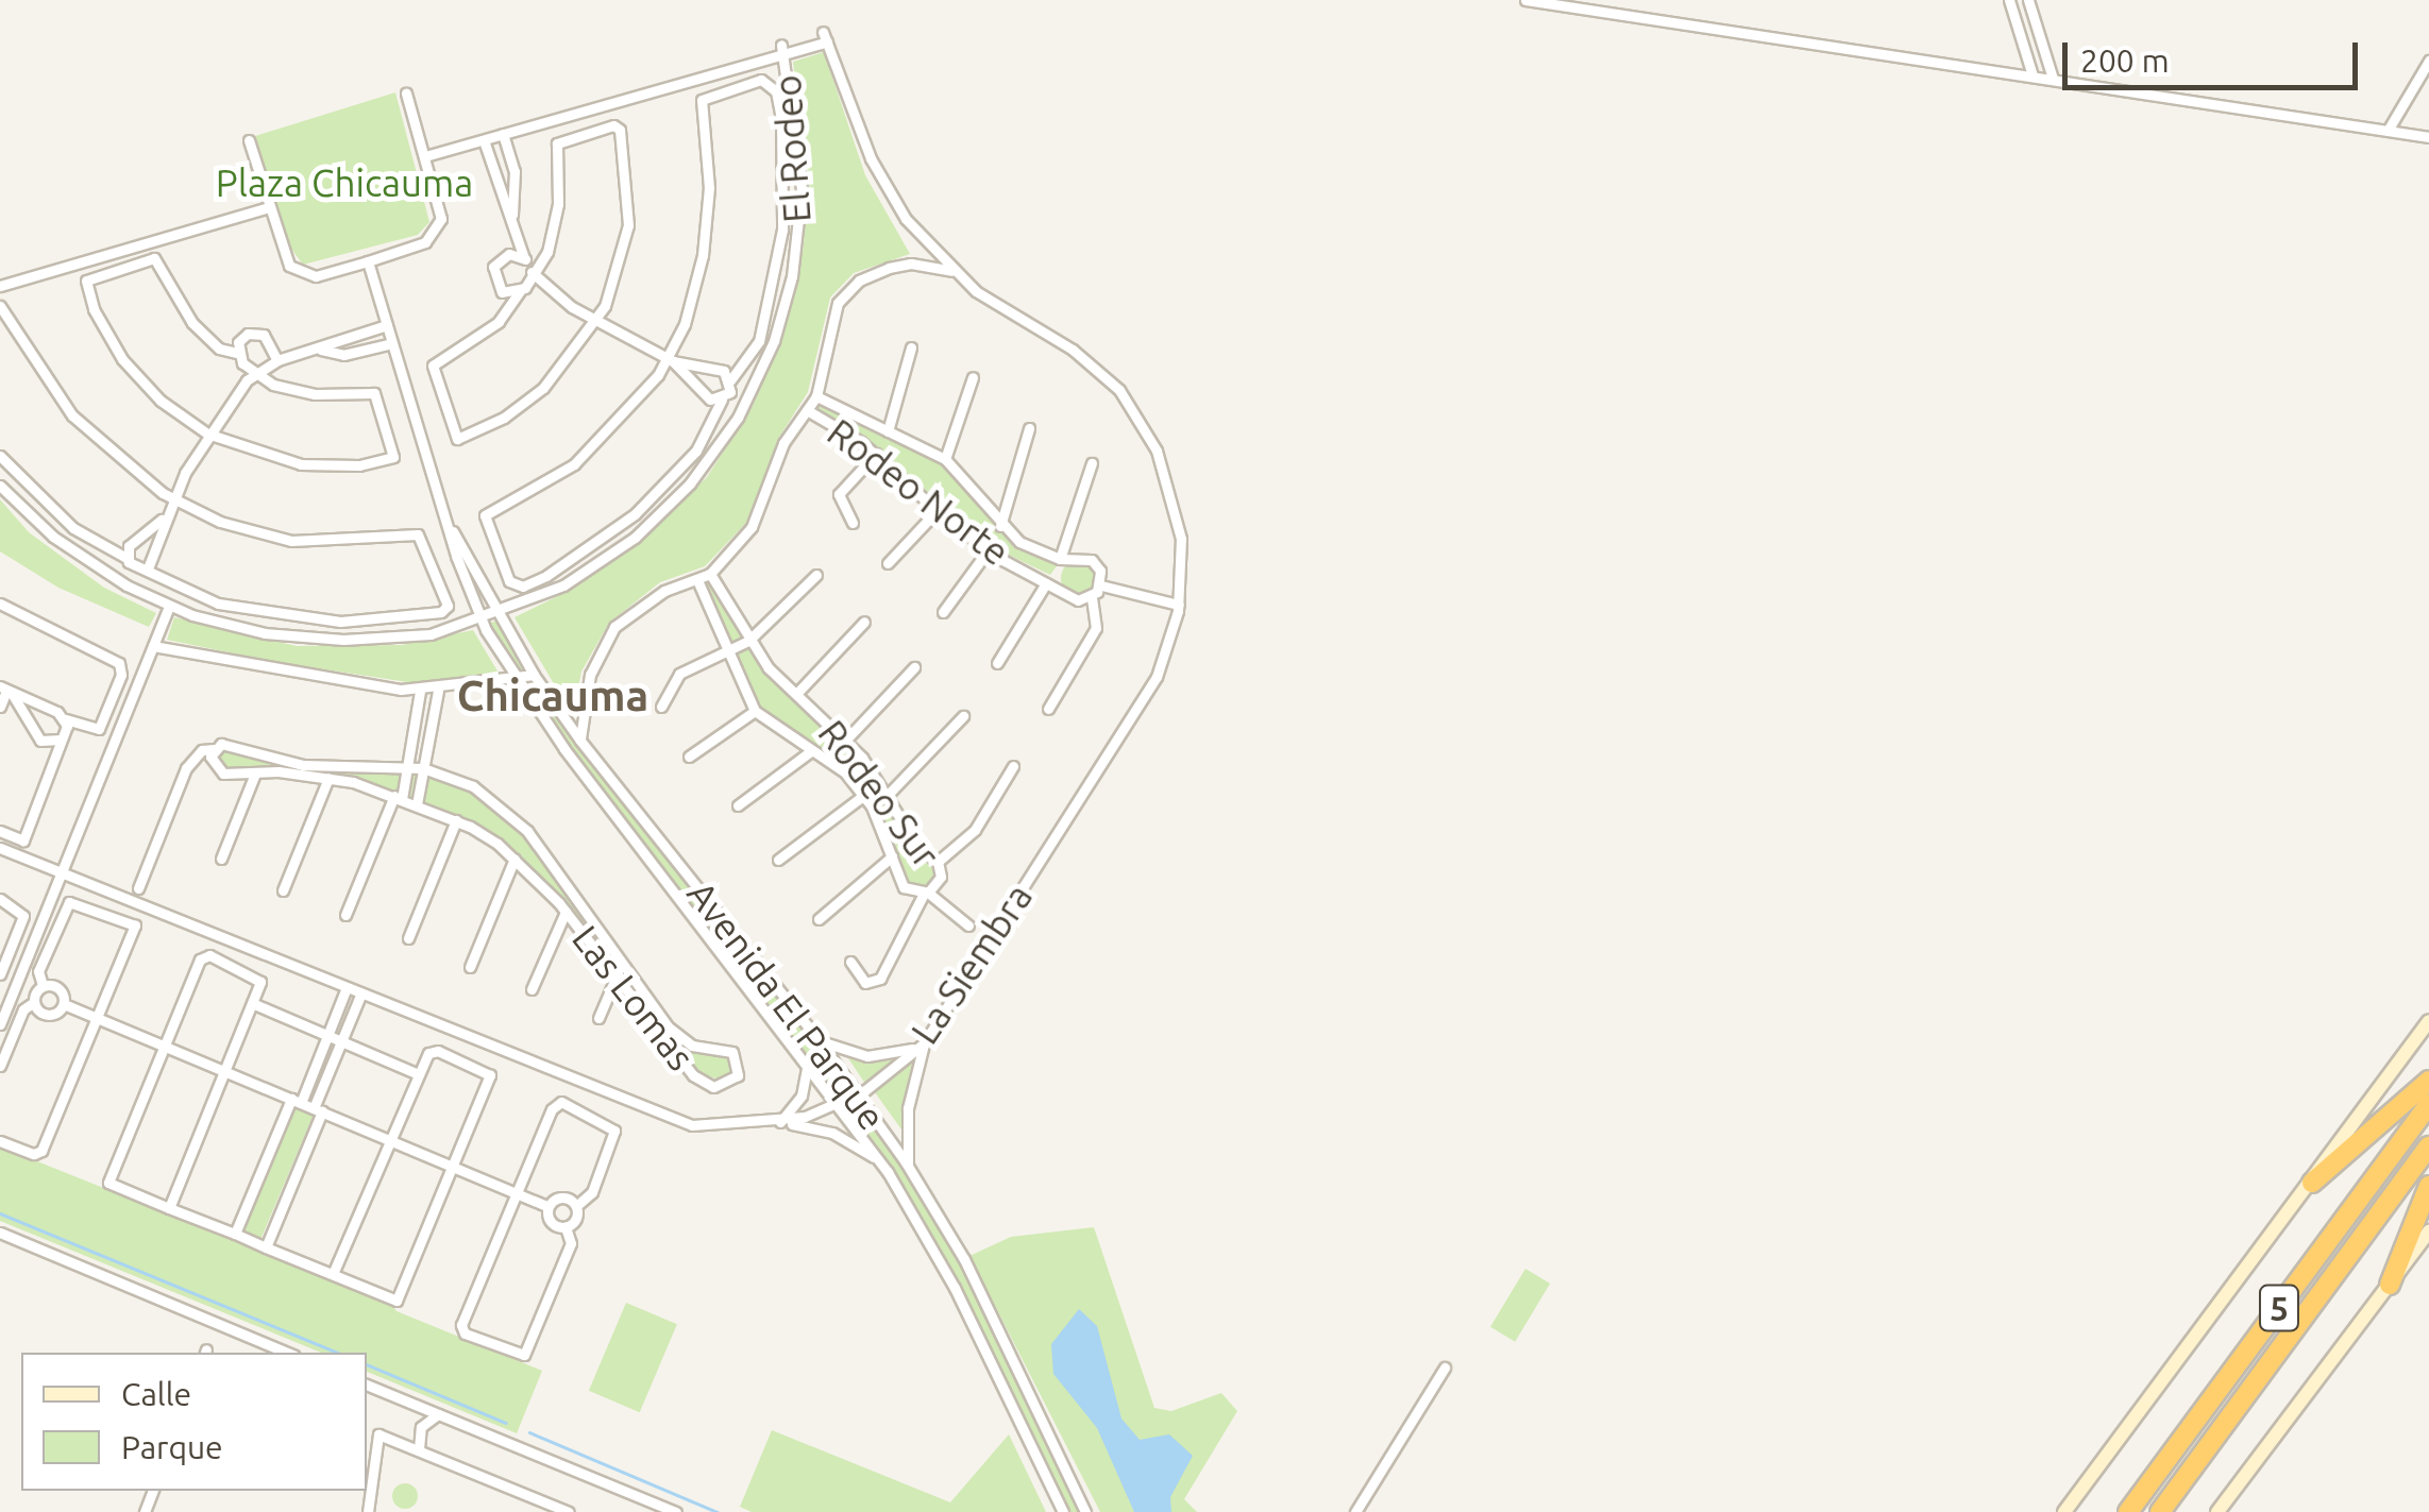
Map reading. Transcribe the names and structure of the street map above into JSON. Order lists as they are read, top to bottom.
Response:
{
  "streets": {
    "highway": ["5"],
    "street": [
      "El Rodeo",
      "Rodeo Norte",
      "Rodeo Sur",
      "La Siembra",
      "Las Lomas",
      "Avenida El Parque"
    ]
  },
  "crossings": [
    ["El Rodeo", "La Siembra"],
    ["El Rodeo", "Avenida El Parque"],
    ["La Siembra", "Avenida El Parque"]
  ],
  "districts": ["Chicauma"],
  "parks": ["Plaza Chicauma"],
  "legend": ["Calle", "Parque"],
  "scale_bar": "200 m"
}
